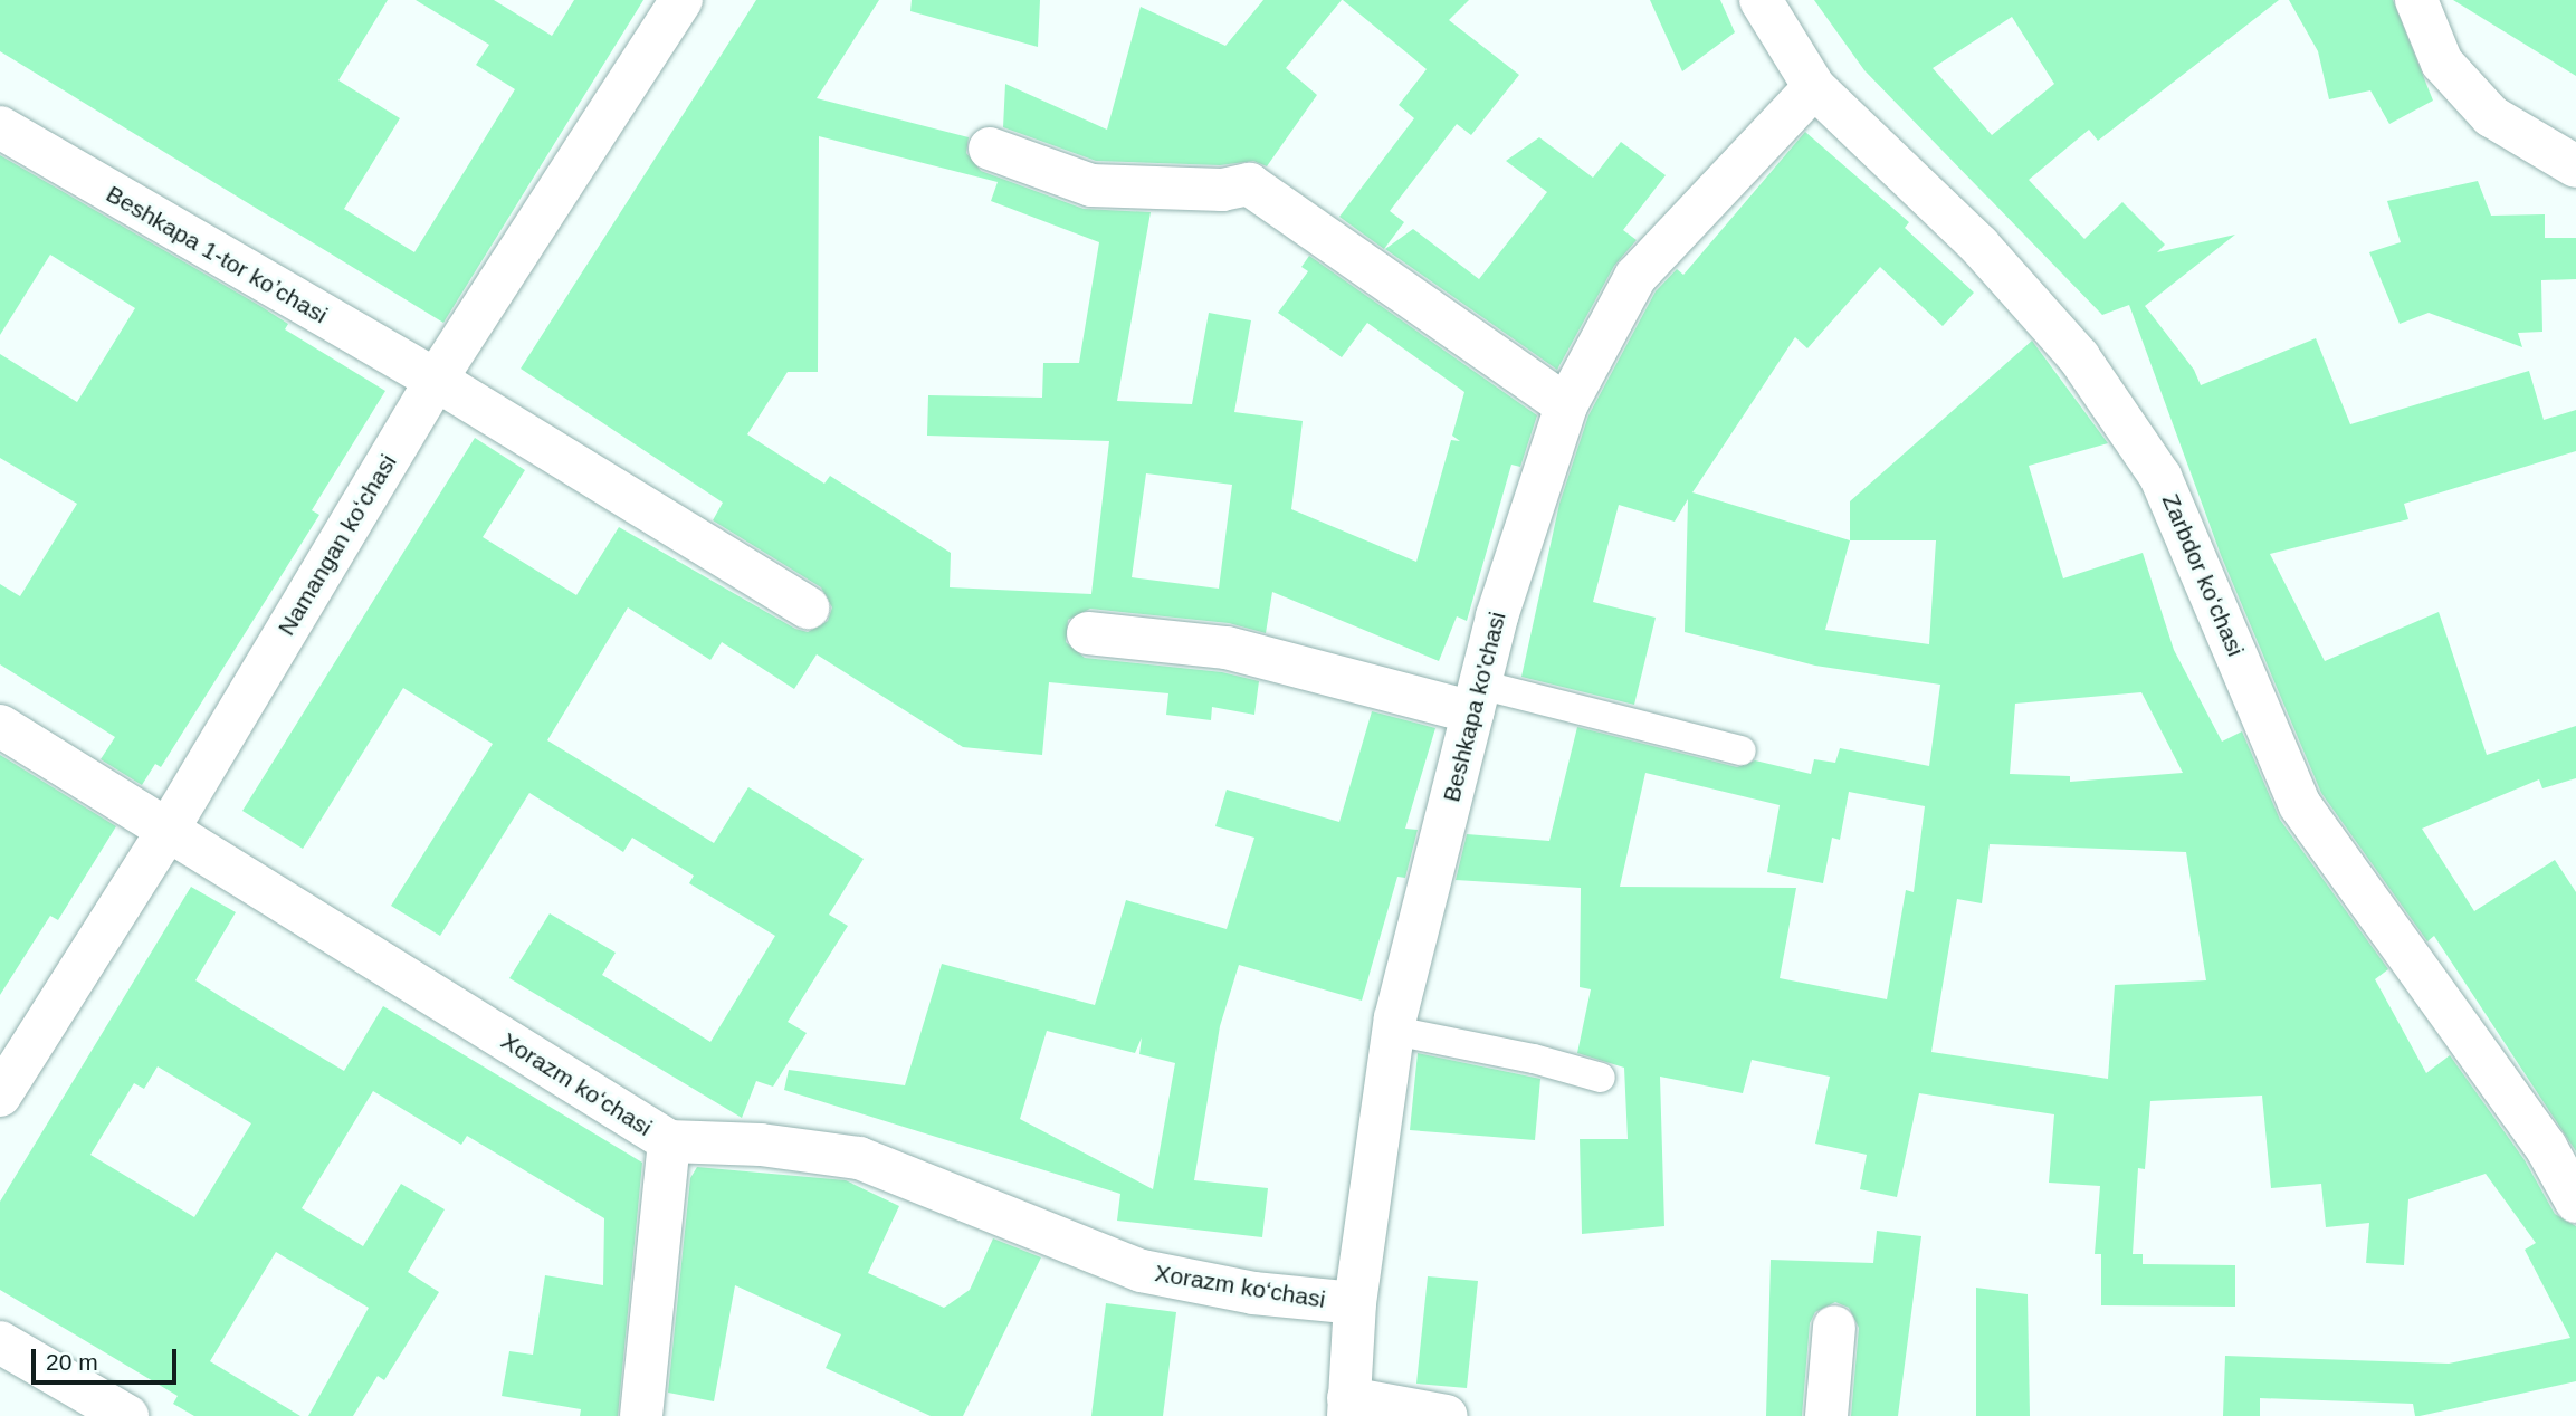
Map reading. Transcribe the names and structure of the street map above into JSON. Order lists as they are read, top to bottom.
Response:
{
  "streets": {
    "street": [
      "Beshkapa 1-tor koʼchasi",
      "Namangan koʻchasi",
      "Zarbdor koʻchasi",
      "Beshkapa ko'chasi",
      "Xorazm koʻchasi"
    ]
  },
  "crossings": [
    ["Beshkapa 1-tor koʼchasi", "Namangan koʻchasi"],
    ["Namangan koʻchasi", "Xorazm koʻchasi"],
    ["Zarbdor koʻchasi", "Beshkapa ko'chasi"],
    ["Beshkapa ko'chasi", "Xorazm koʻchasi"]
  ],
  "scale_bar": "20 m"
}
